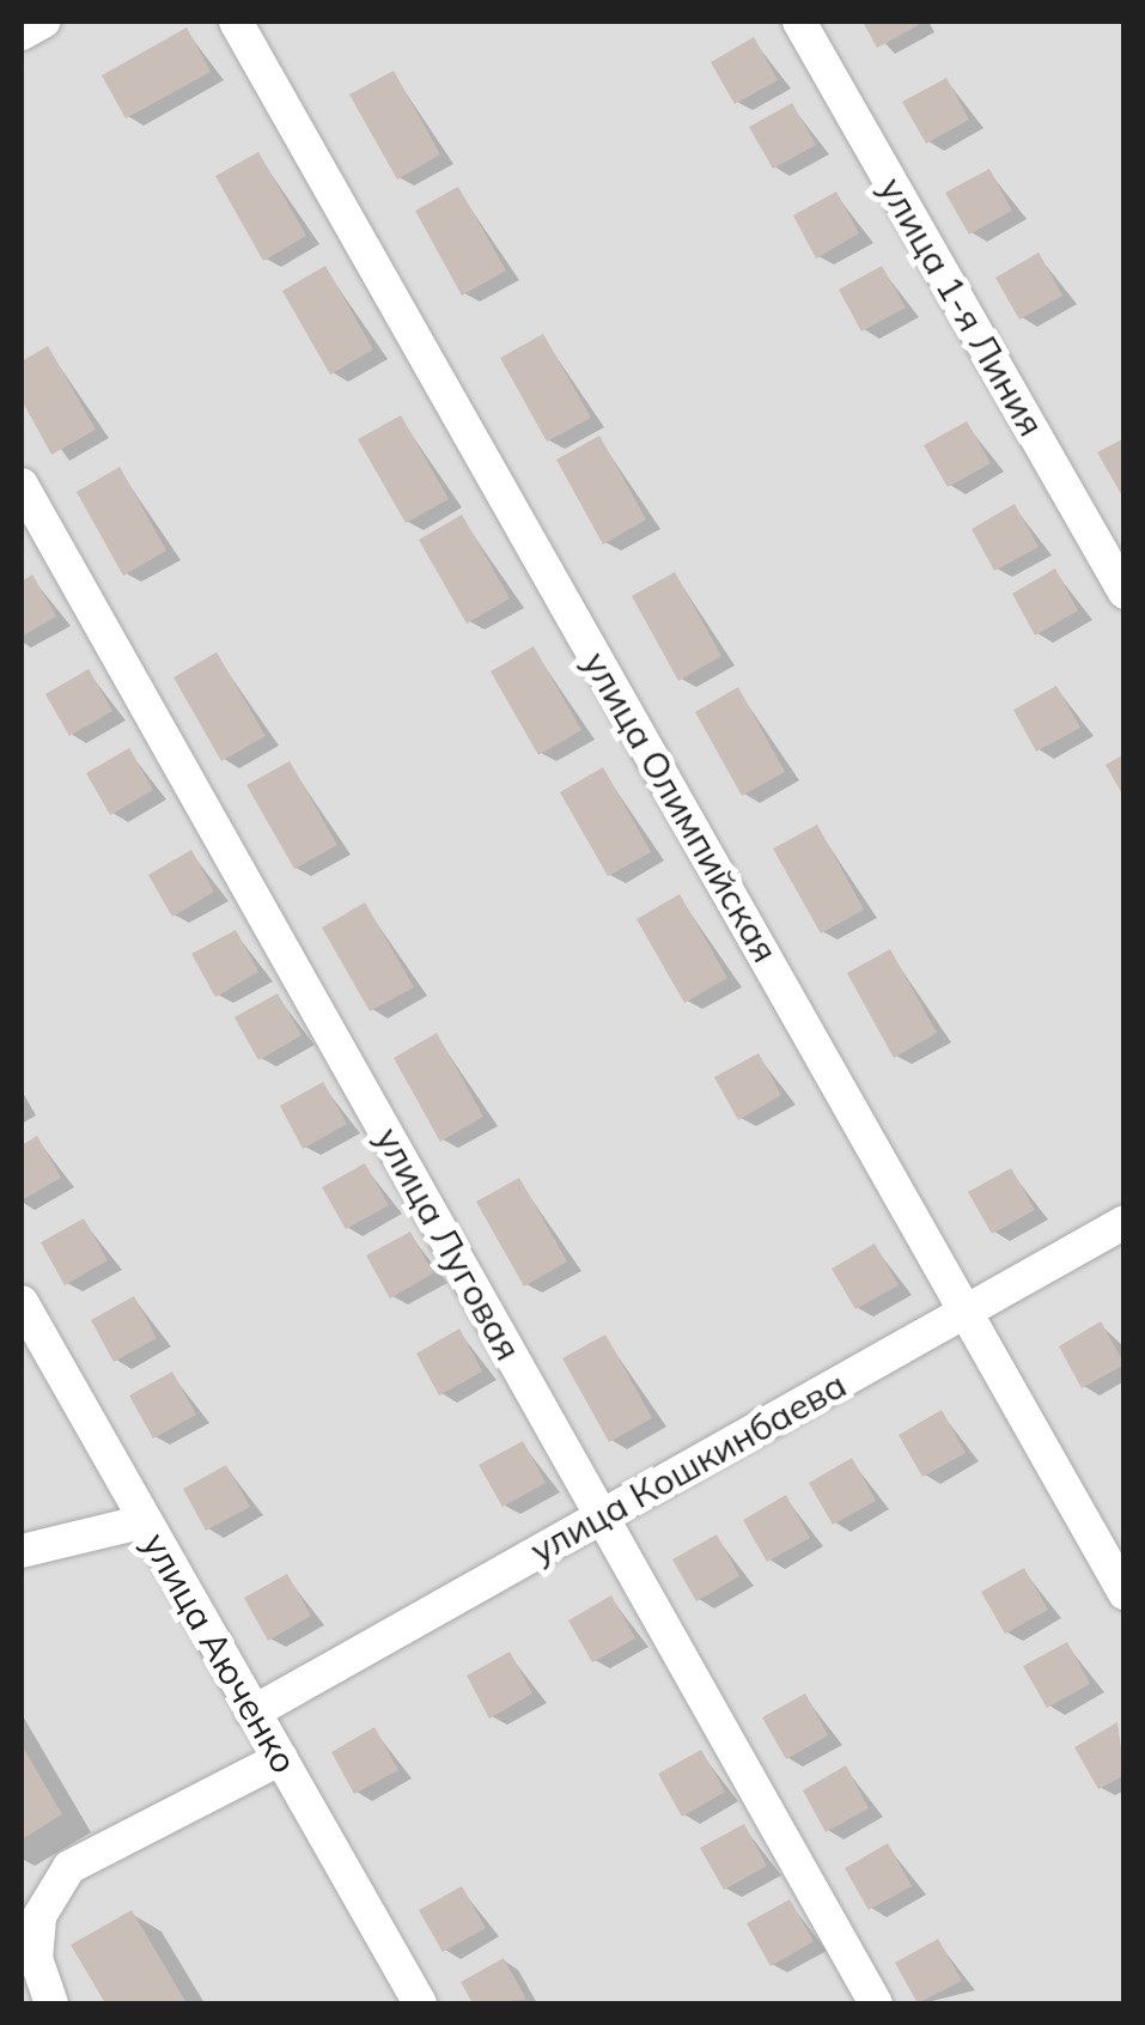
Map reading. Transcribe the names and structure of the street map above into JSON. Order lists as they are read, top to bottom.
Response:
{
  "streets": {
    "street": [
      "улица 1-я Линия",
      "улица Олимпийская",
      "улица Луговая",
      "улица Кошкинбаева",
      "улица Аюченко"
    ]
  },
  "crossings": [
    ["улица Олимпийская", "улица Кошкинбаева"],
    ["улица Луговая", "улица Кошкинбаева"],
    ["улица Кошкинбаева", "улица Аюченко"]
  ]
}
